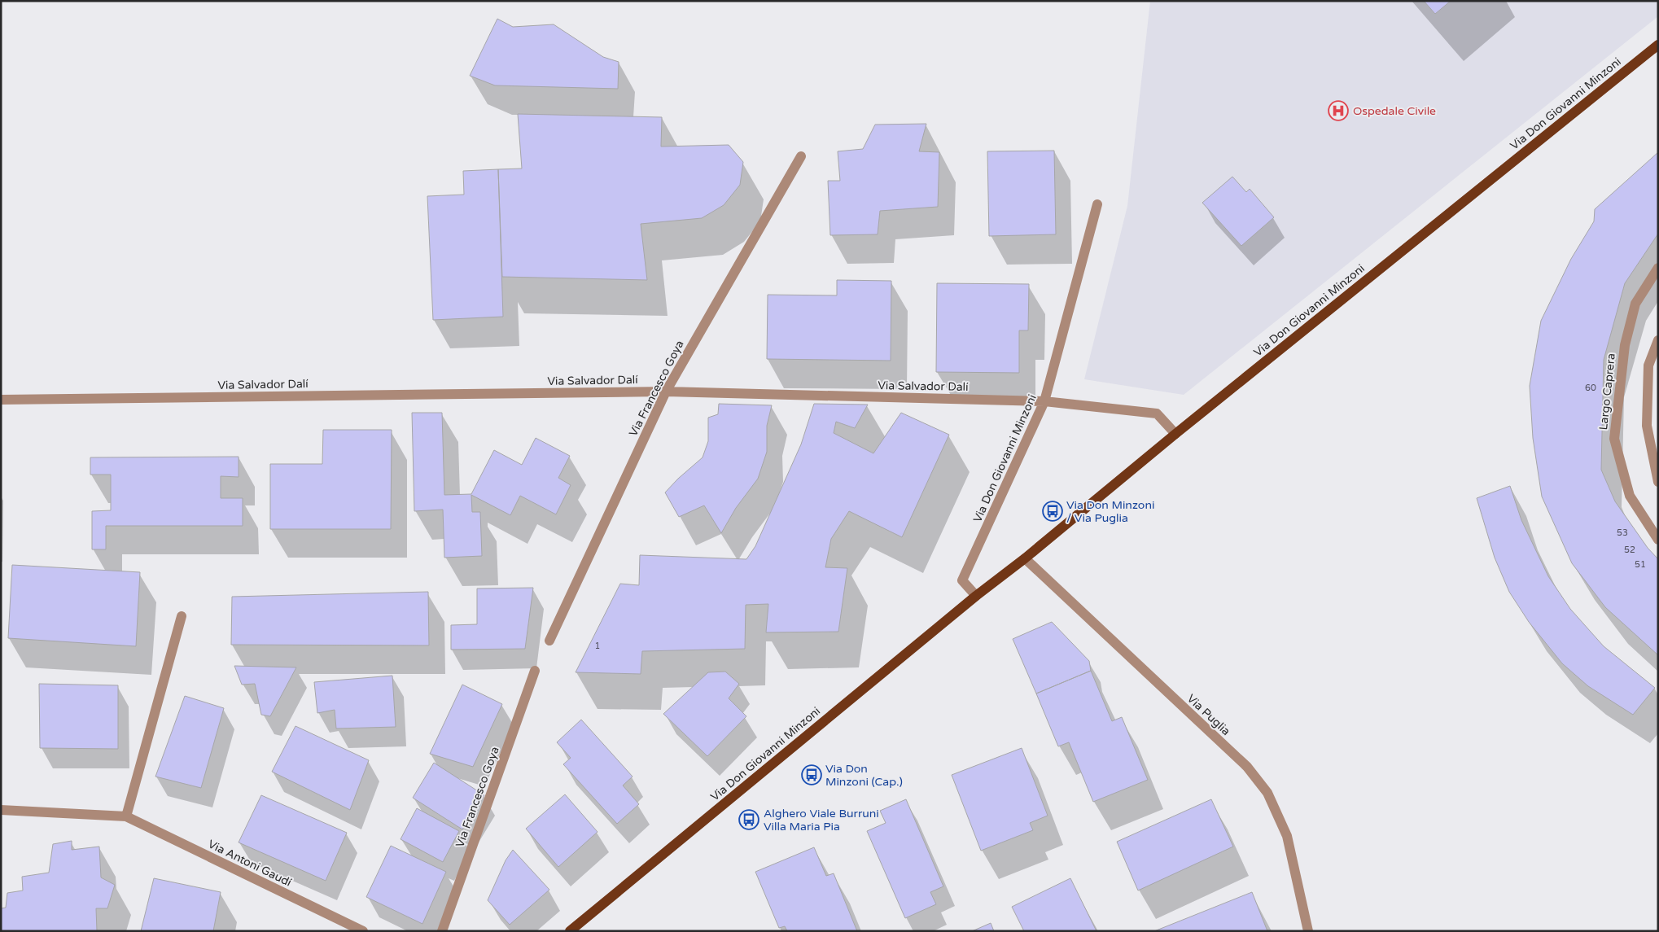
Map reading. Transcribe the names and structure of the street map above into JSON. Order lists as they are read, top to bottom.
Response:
{
  "streets": {
    "main road": ["Via Don Giovanni Minzoni"],
    "street": [
      "Via Salvador Dalí",
      "Via Francesco Goya",
      "Largo Caprera",
      "Via Puglia",
      "Via Antoni Gaudí"
    ]
  },
  "crossings": [
    ["Via Don Giovanni Minzoni", "Via Salvador Dalí"],
    ["Via Don Giovanni Minzoni", "Via Puglia"],
    ["Via Salvador Dalí", "Via Francesco Goya"]
  ],
  "places": {
    "hospital": ["Ospedale Civile"],
    "bus stop": ["Via Don Minzoni / Via Puglia", "Via Don Minzoni (Cap.)", "Alghero Viale Burruni Villa Maria Pia"]
  },
  "house_numbers": [
    "60",
    "53",
    "52",
    "51",
    "1"
  ]
}
